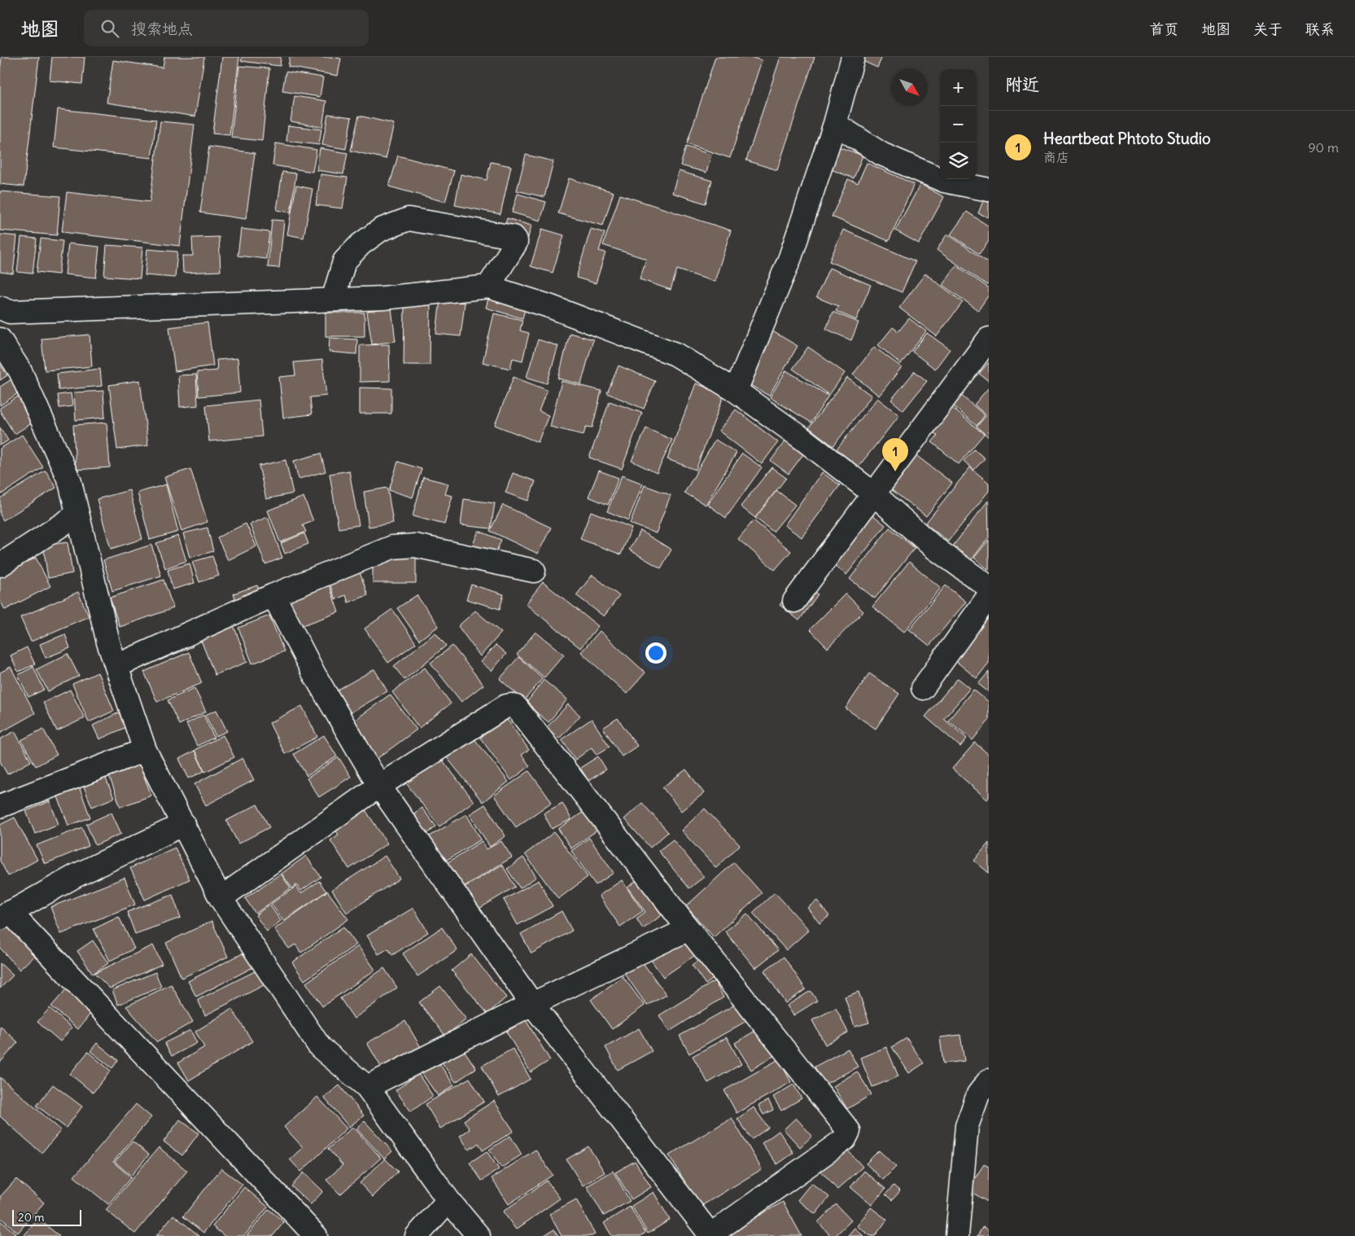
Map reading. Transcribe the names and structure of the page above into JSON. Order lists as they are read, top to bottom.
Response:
{
  "scale_bar": "20 m",
  "north": "bottom right",
  "page": {
    "header": "地图",
    "search": "搜索地点",
    "nav": [
      "首页",
      "地图",
      "关于",
      "联系"
    ],
    "heading": "附近",
    "map_buttons": ["+", "−"],
    "list": [
      {
        "mark": "1",
        "name": "Heartbeat Phtoto Studio",
        "note": "商店",
        "value": "90 m"
      }
    ],
    "pins": "1",
    "scale": "20 m"
  }
}
